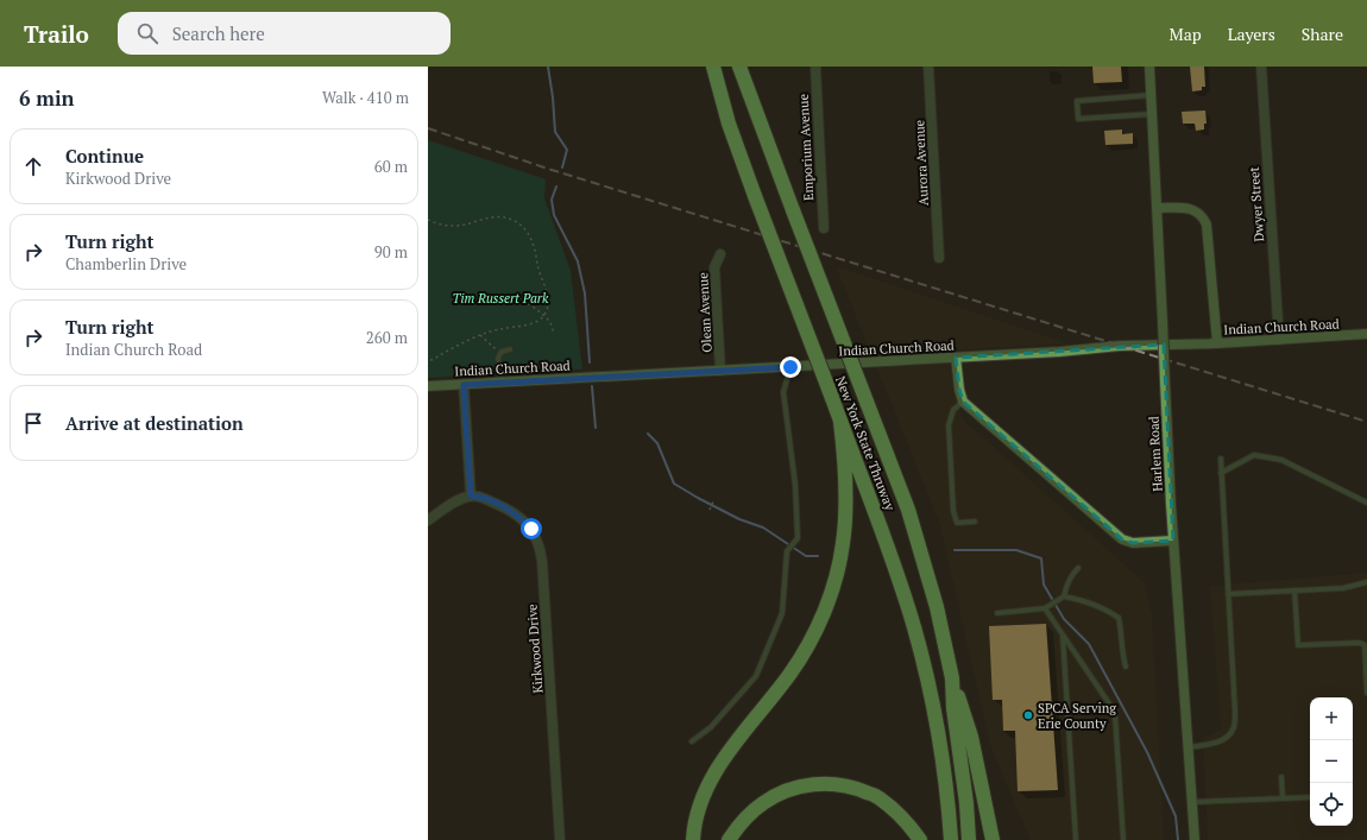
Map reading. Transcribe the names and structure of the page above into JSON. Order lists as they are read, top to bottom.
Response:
{
  "streets": {
    "highway": ["New York State Thruway"],
    "main road": ["Indian Church Road", "Harlem Road"],
    "street": [
      "Emporium Avenue",
      "Aurora Avenue",
      "Dwyer Street",
      "Olean Avenue",
      "Kirkwood Drive"
    ]
  },
  "crossings": [
    ["Dwyer Street", "Indian Church Road"],
    ["Olean Avenue", "Indian Church Road"]
  ],
  "parks": ["Tim Russert Park"],
  "places": ["SPCA Serving Erie County"],
  "page": {
    "header": "Trailo",
    "search": "Search here",
    "nav": ["Map", "Layers", "Share"],
    "heading": ["6 min", "Walk · 410 m"],
    "list": [
      ["Continue", "Kirkwood Drive", "60 m"],
      ["Turn right", "Chamberlin Drive", "90 m"],
      ["Turn right", "Indian Church Road", "260 m"],
      "Arrive at destination"
    ],
    "map_buttons": ["+", "−"]
  }
}
